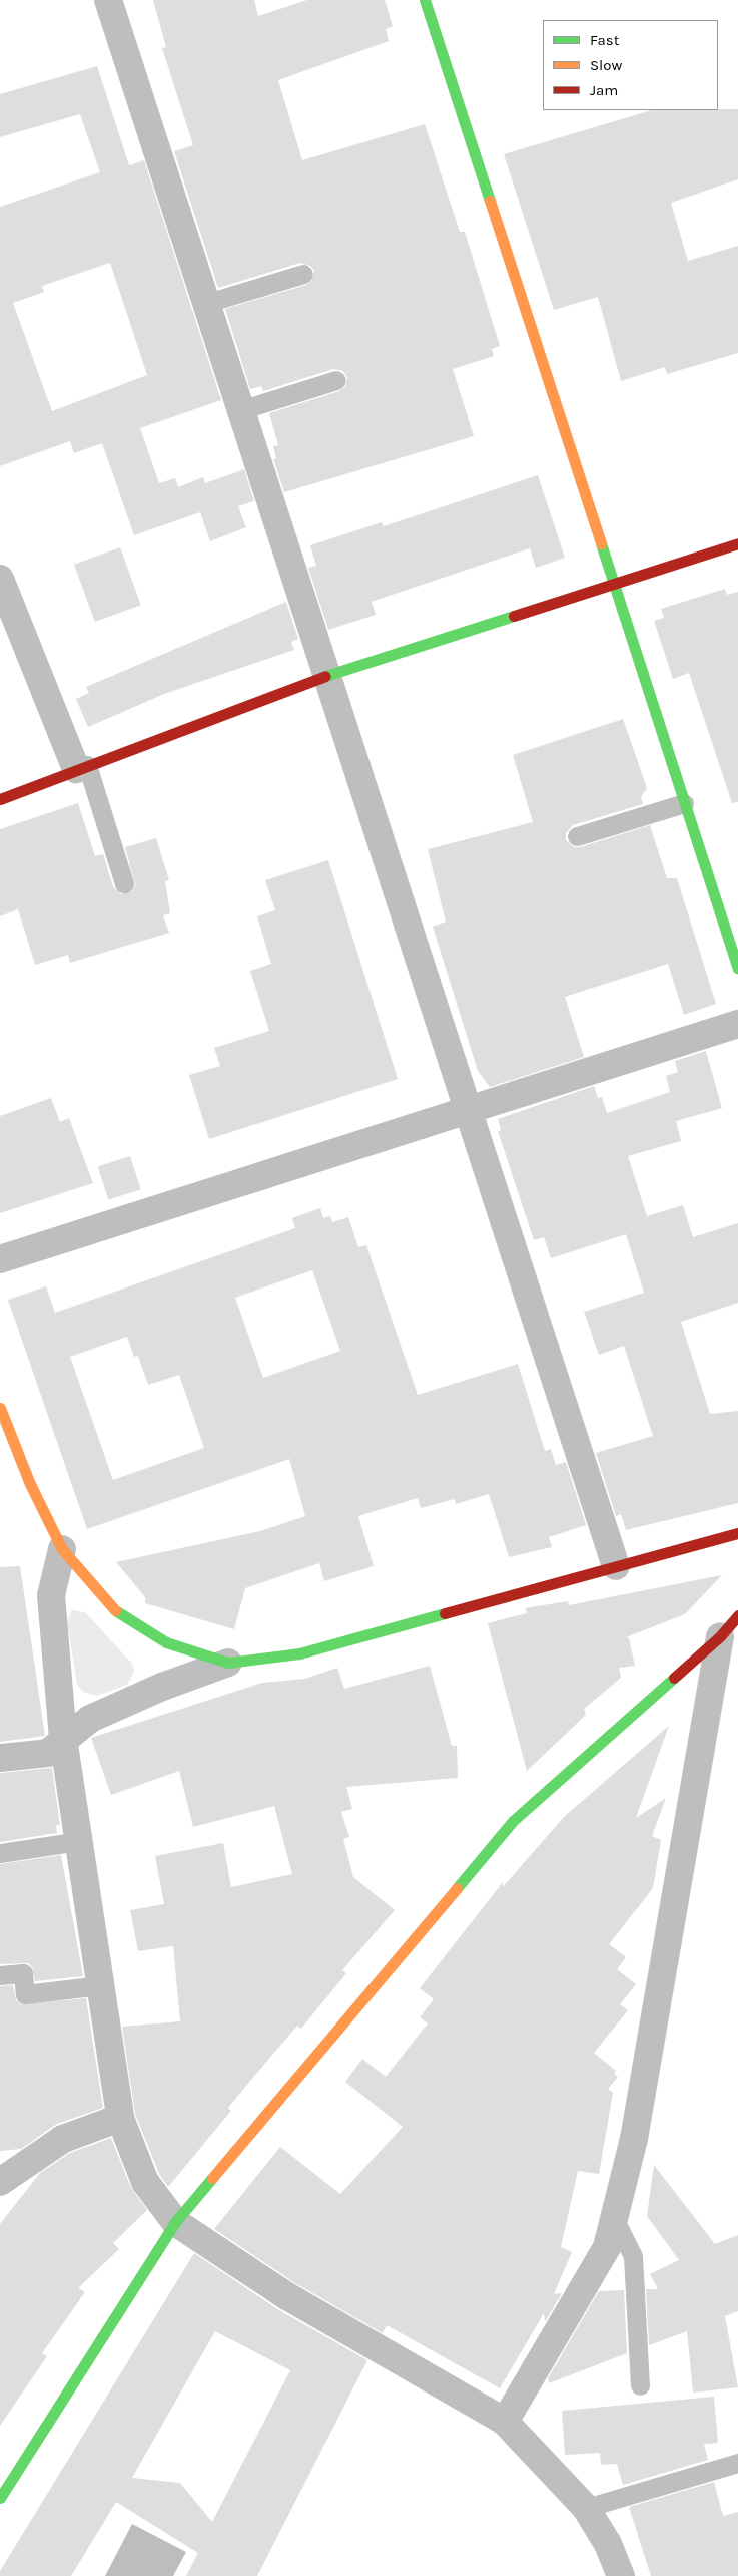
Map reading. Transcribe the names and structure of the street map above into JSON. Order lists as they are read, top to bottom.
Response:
{
  "legend": ["Fast", "Slow", "Jam"]
}
